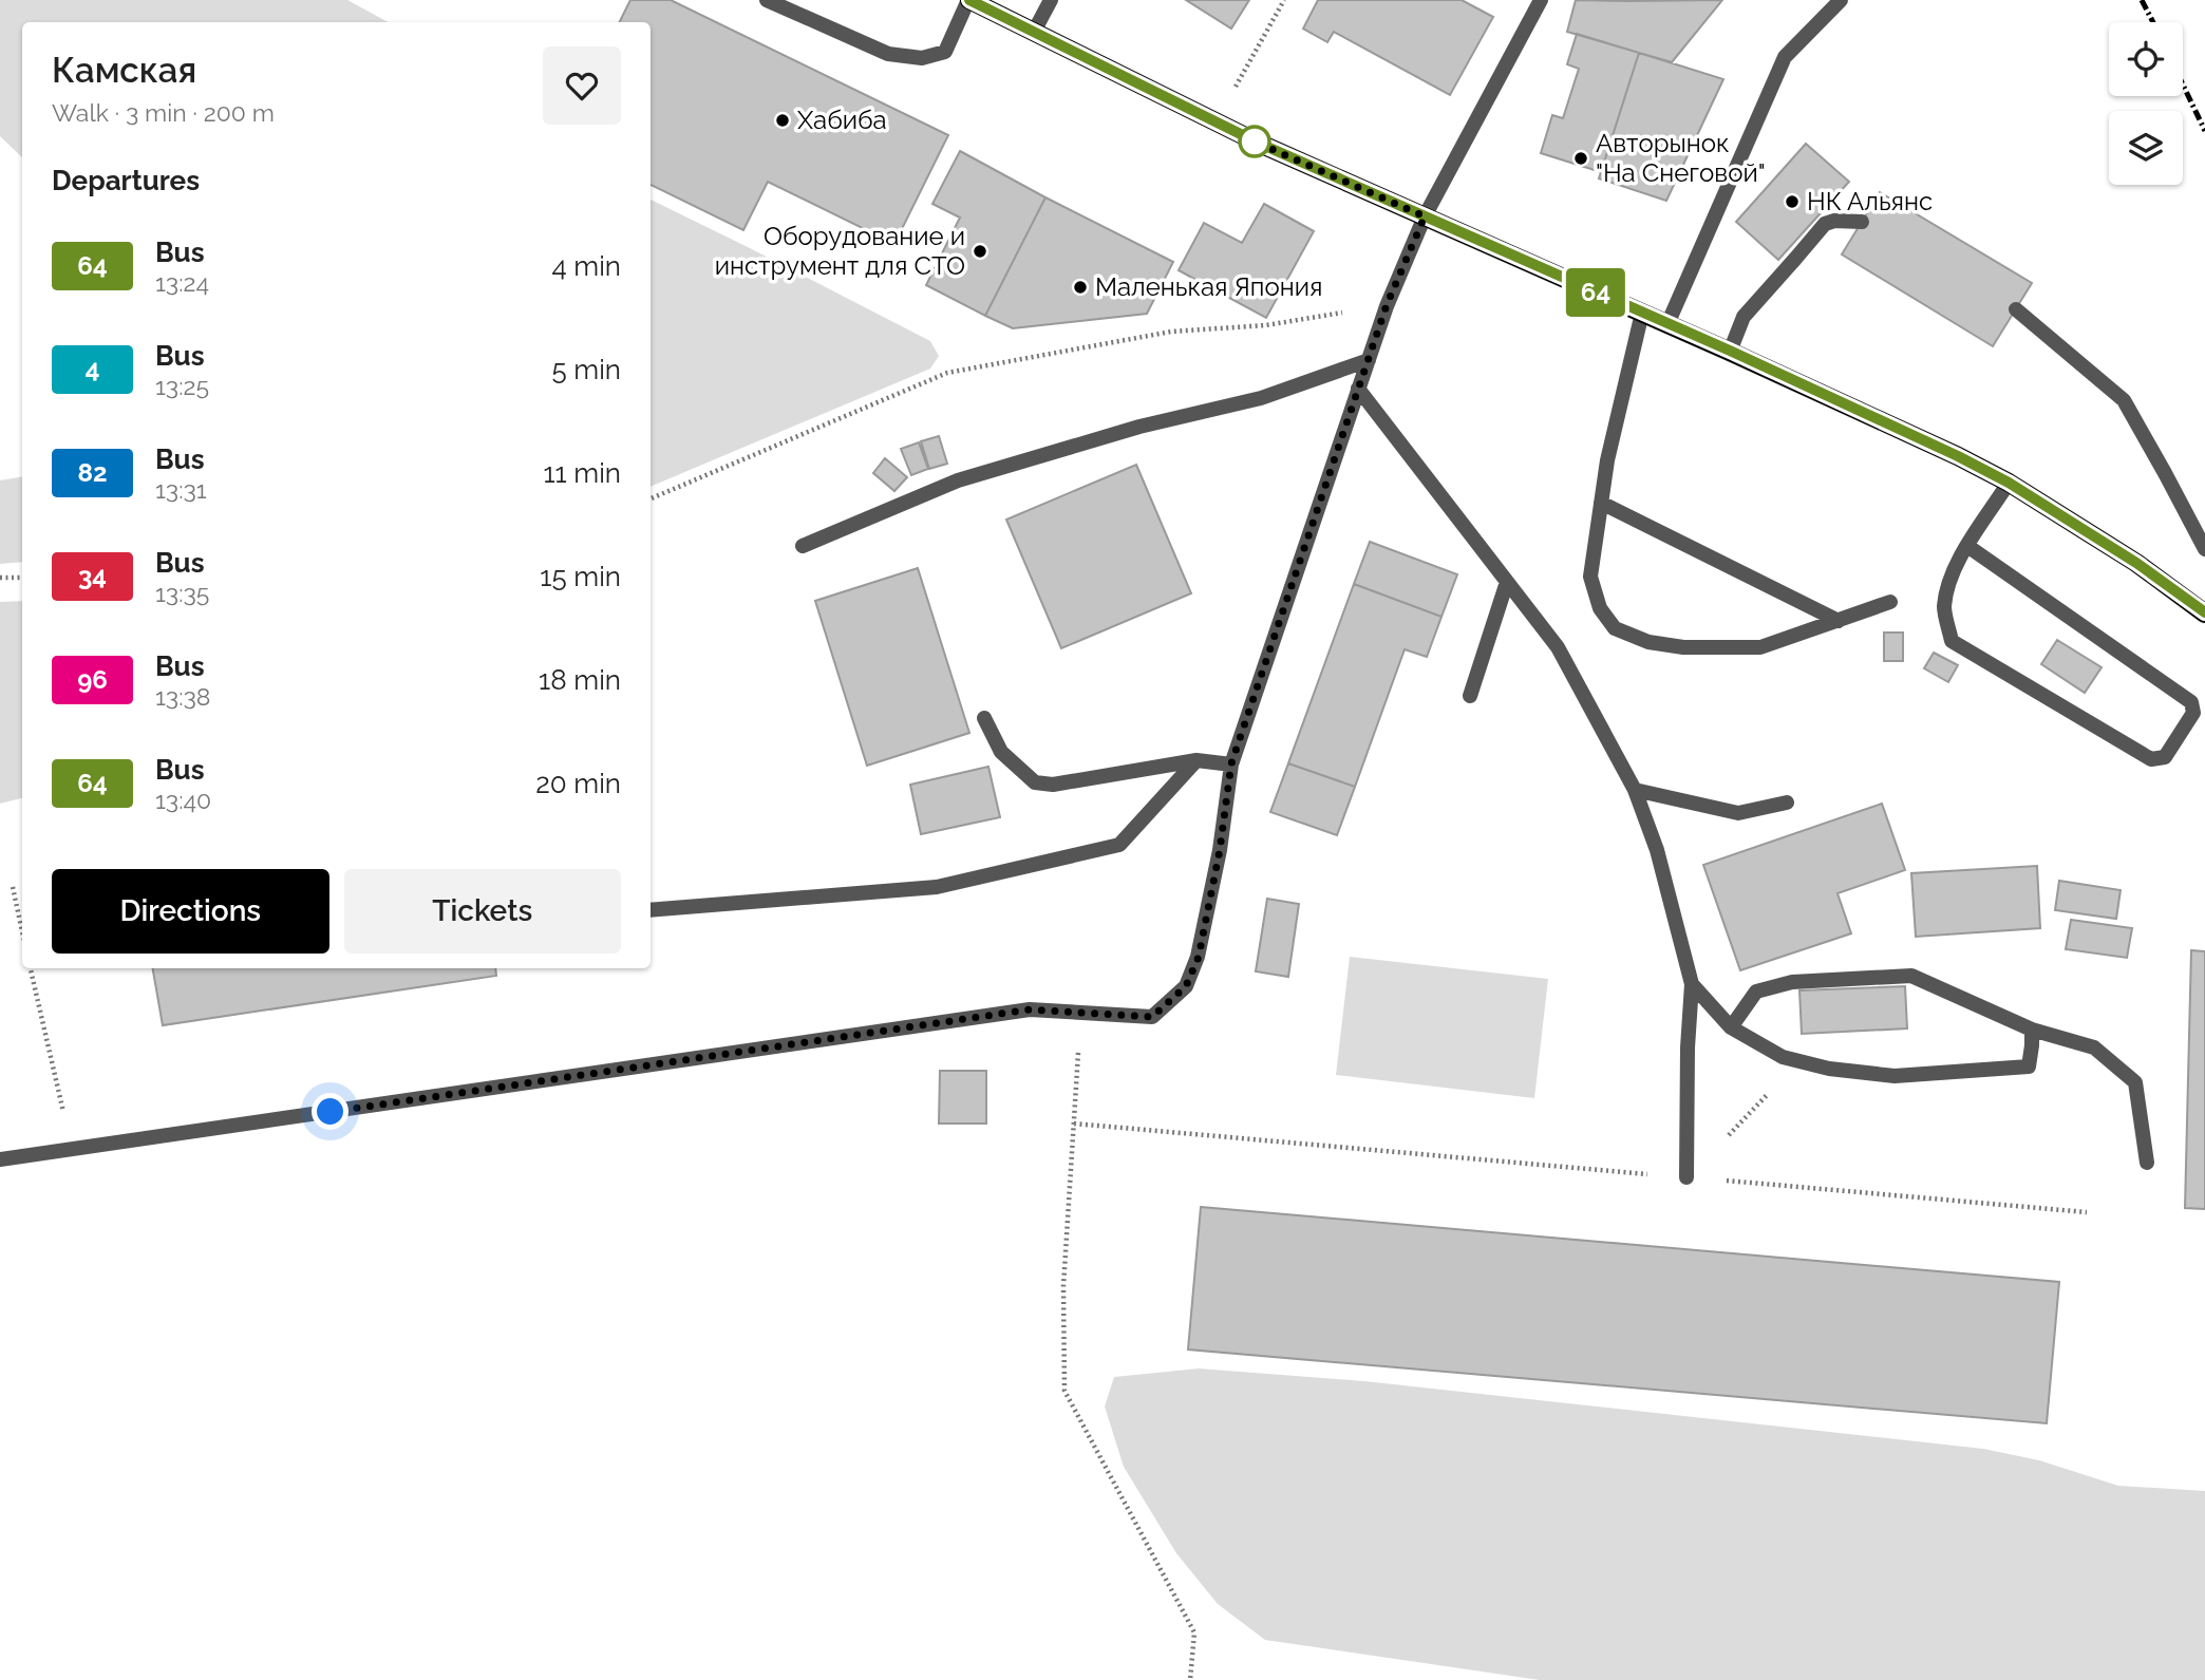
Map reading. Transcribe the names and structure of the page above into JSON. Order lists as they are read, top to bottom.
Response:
{
  "places": [
    "Хабиба",
    "Авторынок \"На Снеговой\"",
    "НК Альянс",
    "Оборудование и инструмент для СТО",
    "Маленькая Япония"
  ],
  "lines": ["bus line 64"],
  "page": {
    "on_map": "64",
    "heading": [
      ["Камская", "Walk · 3 min · 200 m"],
      "Departures"
    ],
    "list": [
      {
        "mark": "64",
        "name": "Bus",
        "note": "13:24",
        "value": "4 min"
      },
      {
        "mark": "4",
        "name": "Bus",
        "note": "13:25",
        "value": "5 min"
      },
      {
        "mark": "82",
        "name": "Bus",
        "note": "13:31",
        "value": "11 min"
      },
      {
        "mark": "34",
        "name": "Bus",
        "note": "13:35",
        "value": "15 min"
      },
      {
        "mark": "96",
        "name": "Bus",
        "note": "13:38",
        "value": "18 min"
      },
      {
        "mark": "64",
        "name": "Bus",
        "note": "13:40",
        "value": "20 min"
      }
    ],
    "buttons": ["Directions", "Tickets"]
  }
}
